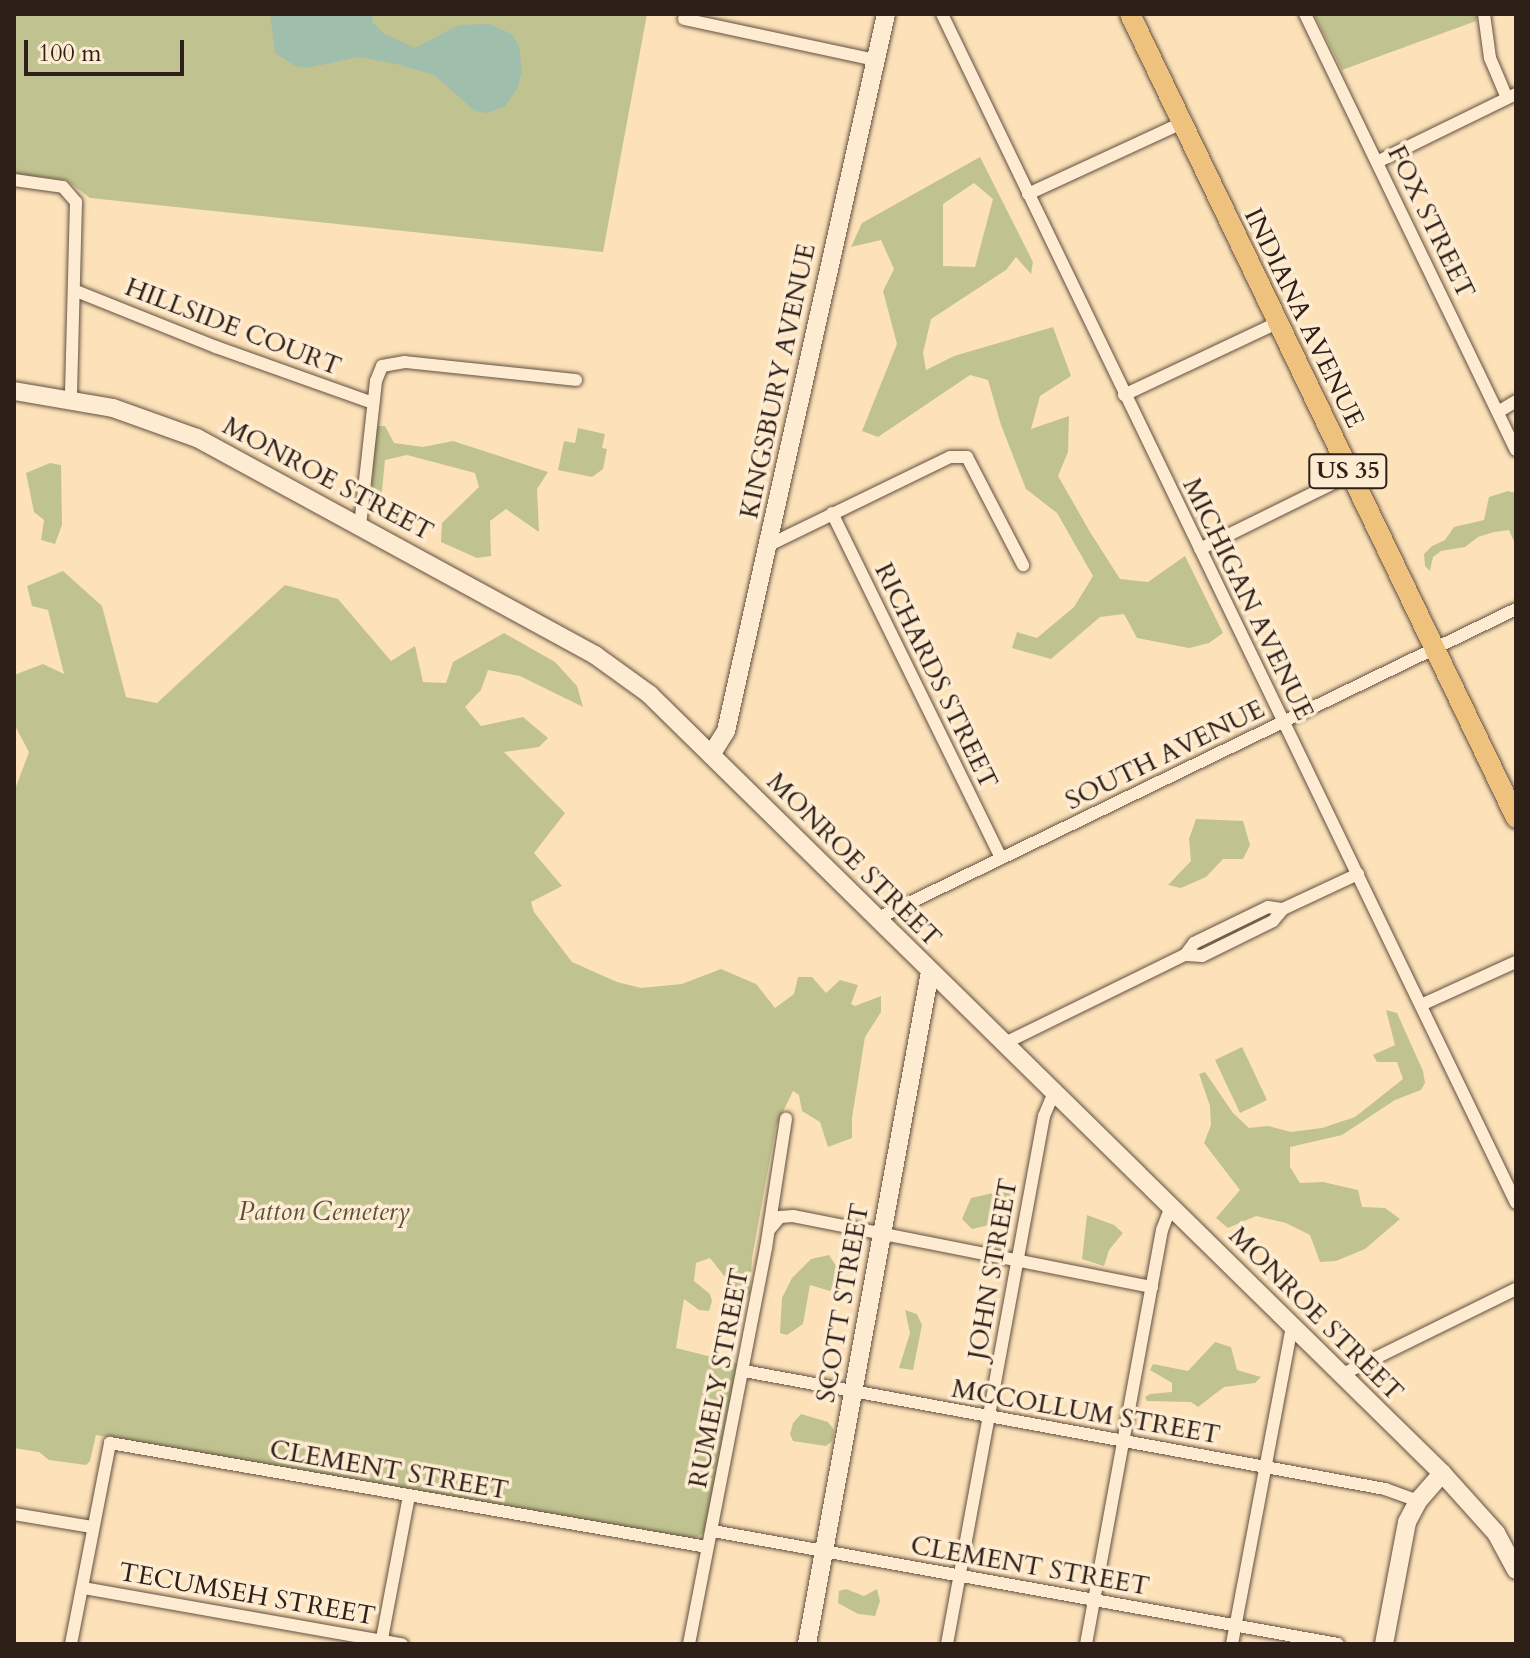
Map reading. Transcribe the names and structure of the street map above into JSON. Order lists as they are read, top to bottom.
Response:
{
  "streets": {
    "main road": [
      "INDIANA AVENUE",
      "KINGSBURY AVENUE",
      "US 35",
      "MONROE STREET",
      "SCOTT STREET"
    ],
    "street": [
      "FOX STREET",
      "HILLSIDE COURT",
      "MICHIGAN AVENUE",
      "RICHARDS STREET",
      "SOUTH AVENUE",
      "JOHN STREET",
      "RUMELY STREET",
      "MCCOLLUM STREET",
      "CLEMENT STREET",
      "TECUMSEH STREET"
    ]
  },
  "crossings": [
    ["INDIANA AVENUE", "SOUTH AVENUE"],
    ["KINGSBURY AVENUE", "MONROE STREET"],
    ["MONROE STREET", "SOUTH AVENUE"],
    ["MONROE STREET", "JOHN STREET"],
    ["MONROE STREET", "SCOTT STREET"],
    ["MICHIGAN AVENUE", "SOUTH AVENUE"],
    ["RICHARDS STREET", "SOUTH AVENUE"],
    ["JOHN STREET", "MCCOLLUM STREET"],
    ["JOHN STREET", "CLEMENT STREET"],
    ["SCOTT STREET", "MCCOLLUM STREET"],
    ["SCOTT STREET", "CLEMENT STREET"],
    ["RUMELY STREET", "MCCOLLUM STREET"],
    ["RUMELY STREET", "CLEMENT STREET"]
  ],
  "parks": ["Patton Cemetery"],
  "scale_bar": "100 m"
}
